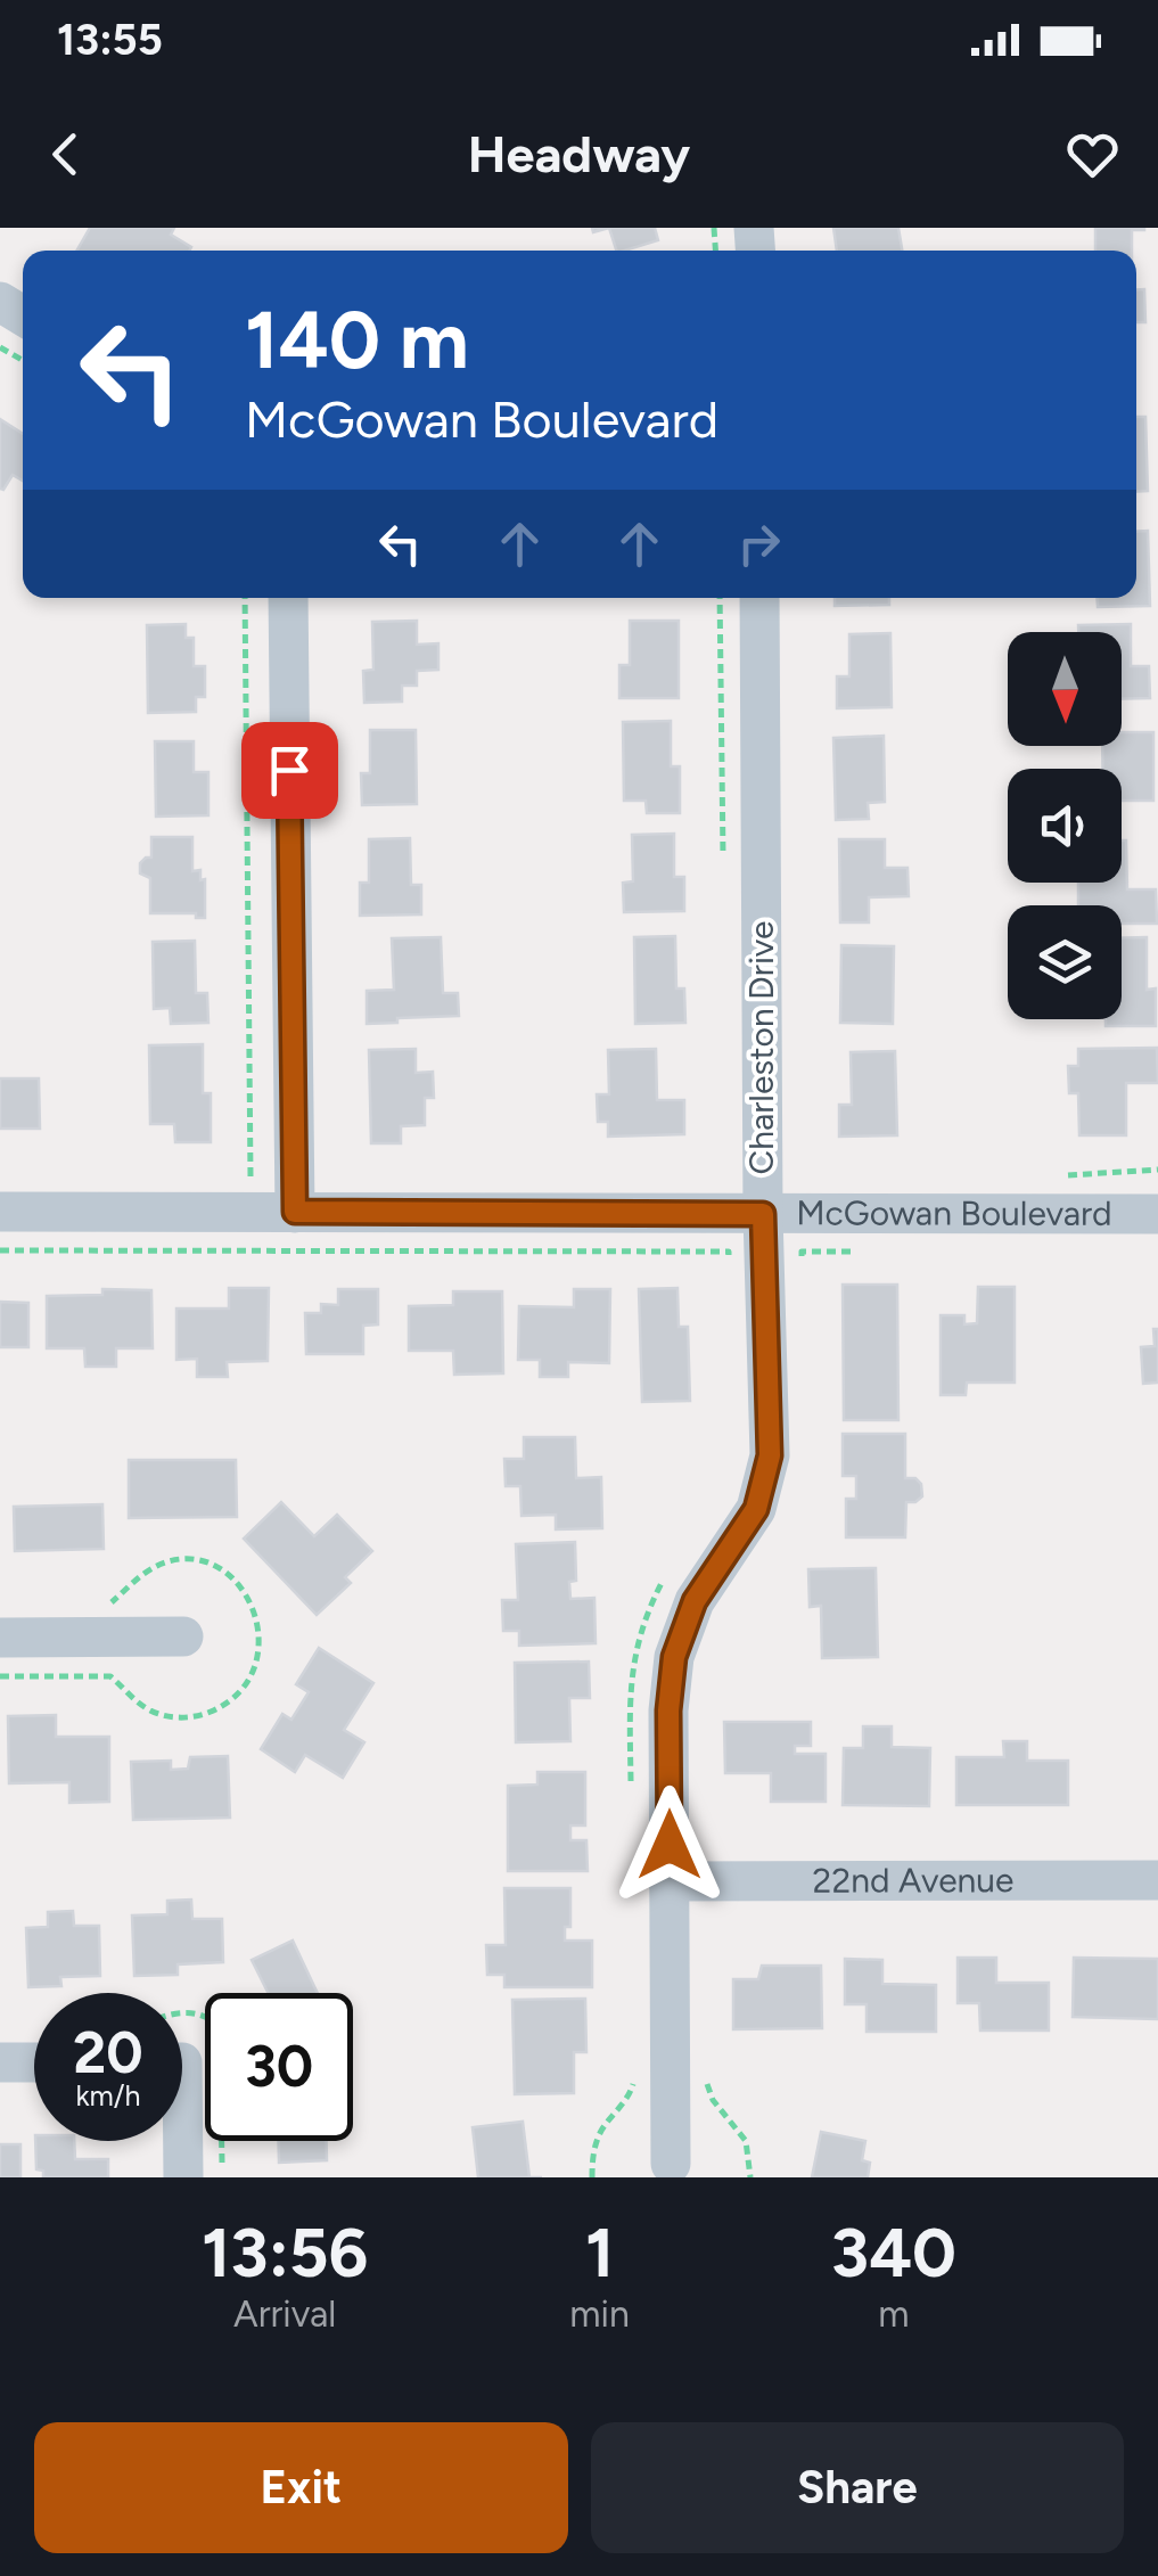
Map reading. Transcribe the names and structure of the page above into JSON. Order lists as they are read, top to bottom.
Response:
{
  "streets": {
    "street": ["Charleston Drive", "McGowan Boulevard", "22nd Avenue"]
  },
  "crossings": [
    ["Charleston Drive", "McGowan Boulevard"],
    ["Charleston Drive", "22nd Avenue"]
  ],
  "north": "bottom",
  "page": {
    "status": "13:55",
    "header": "Headway",
    "turn": ["140 m", "McGowan Boulevard"],
    "speed": "20 km/h",
    "limit": "30",
    "eta": [
      "13:56",
      "Arrival",
      "1",
      "min",
      "340",
      "m"
    ],
    "buttons": ["Exit", "Share"]
  }
}
